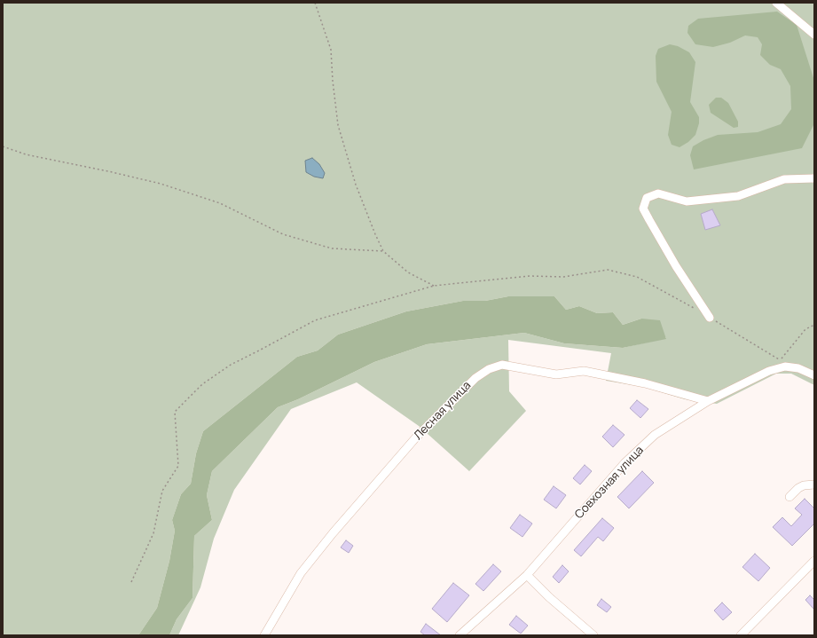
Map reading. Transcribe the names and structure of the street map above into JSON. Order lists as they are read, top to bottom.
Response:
{
  "streets": {
    "street": ["Лесная улица", "Совхозная улица"]
  },
  "crossings": [
    ["Лесная улица", "Совхозная улица"]
  ]
}
